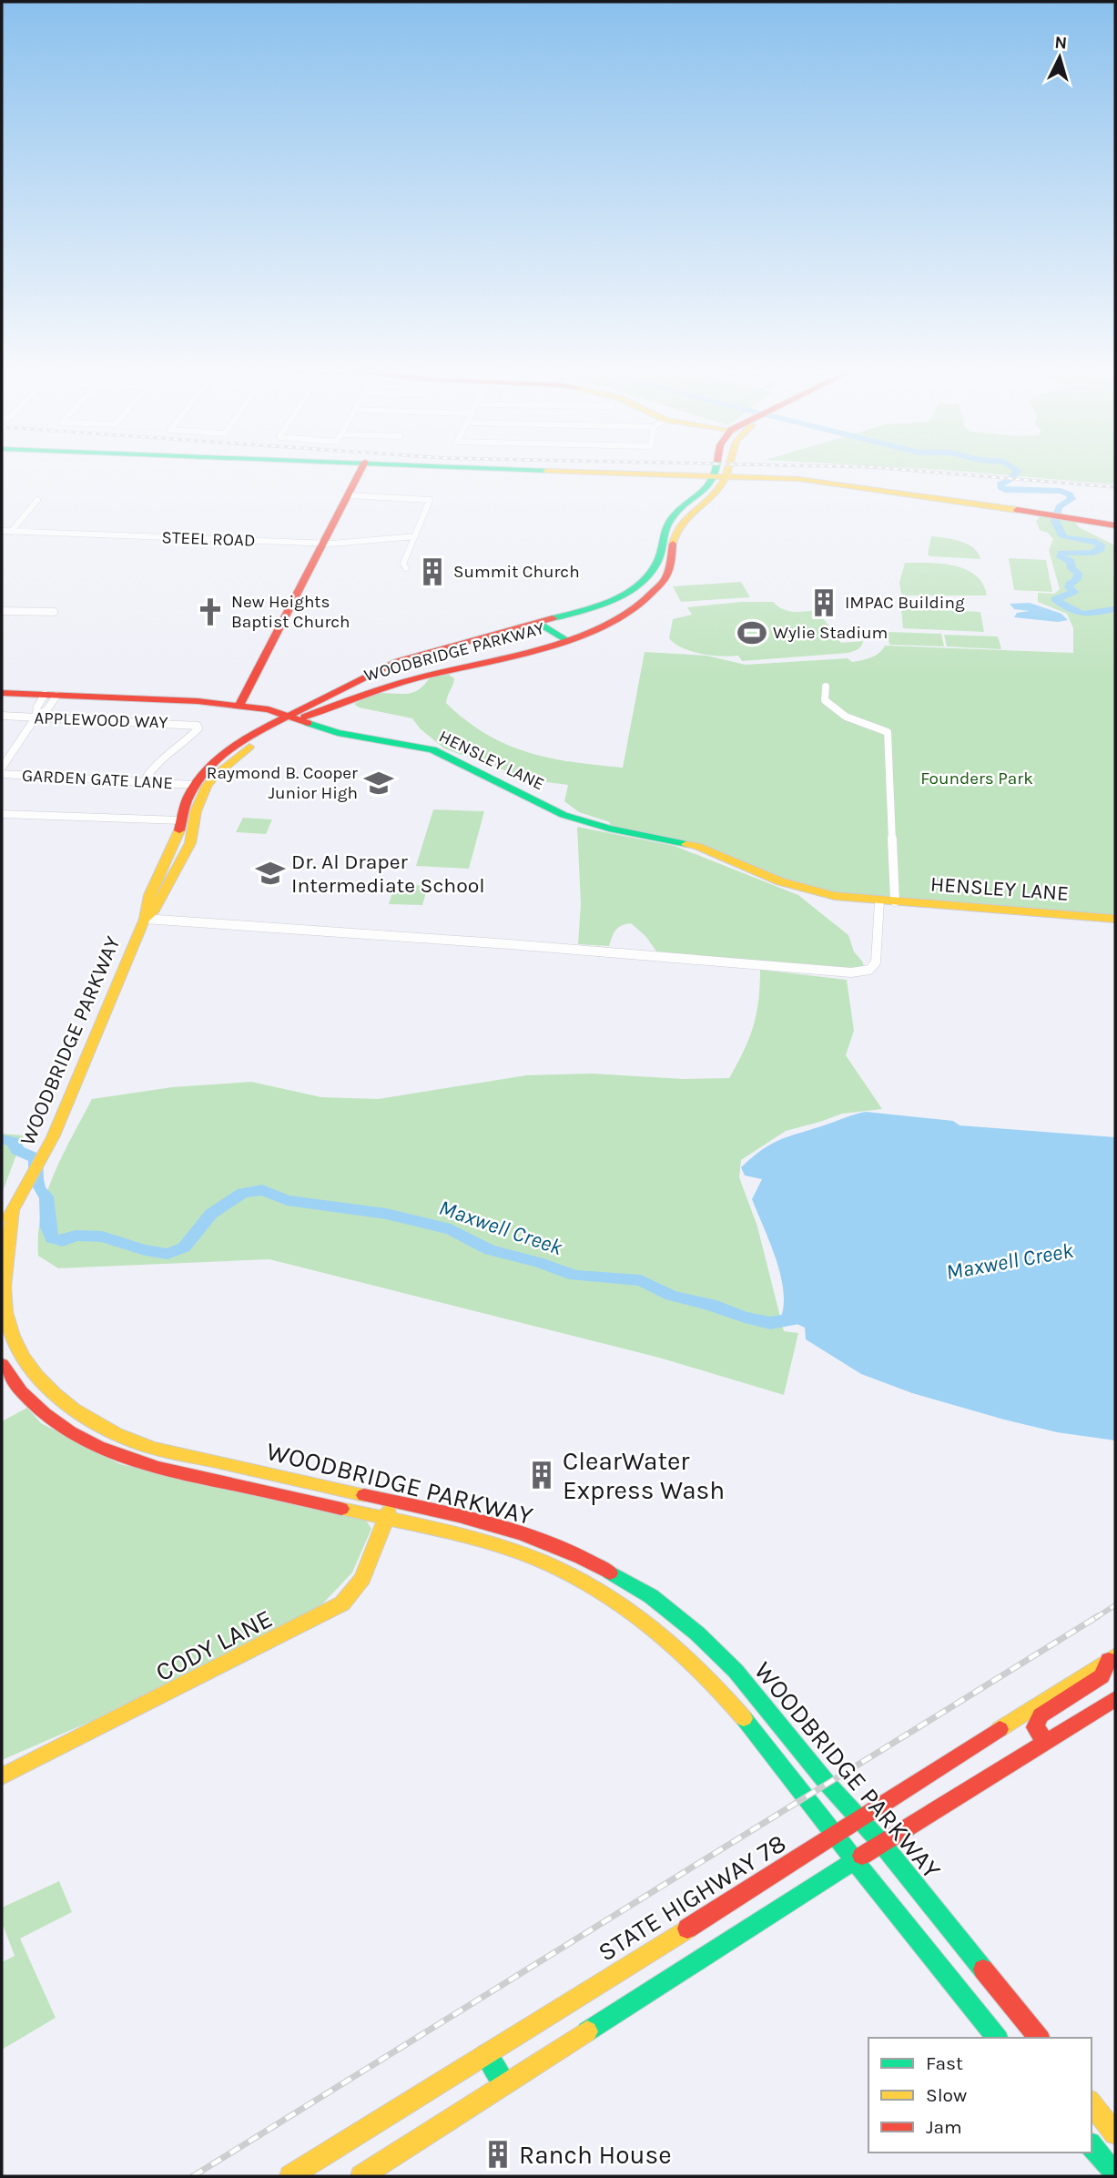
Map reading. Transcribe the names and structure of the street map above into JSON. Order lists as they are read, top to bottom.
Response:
{
  "streets": {
    "main road": [
      "WOODBRIDGE PARKWAY",
      "HENSLEY LANE",
      "CODY LANE",
      "STATE HIGHWAY 78"
    ],
    "street": ["STEEL ROAD", "APPLEWOOD WAY", "GARDEN GATE LANE"]
  },
  "crossings": [
    ["WOODBRIDGE PARKWAY", "HENSLEY LANE"],
    ["WOODBRIDGE PARKWAY", "GARDEN GATE LANE"],
    ["WOODBRIDGE PARKWAY", "CODY LANE"],
    ["WOODBRIDGE PARKWAY", "STATE HIGHWAY 78"],
    ["APPLEWOOD WAY", "GARDEN GATE LANE"]
  ],
  "water": ["Maxwell Creek"],
  "parks": ["Founders Park"],
  "places": {
    "building": [
      "Summit Church",
      "IMPAC Building",
      "ClearWater Express Wash",
      "Ranch House"
    ],
    "church": ["New Heights Baptist Church"],
    "sports": ["Wylie Stadium"],
    "school or university": ["Raymond B. Cooper Junior High", "Dr. Al Draper Intermediate School"]
  },
  "legend": ["Fast", "Slow", "Jam"],
  "north": "top"
}
